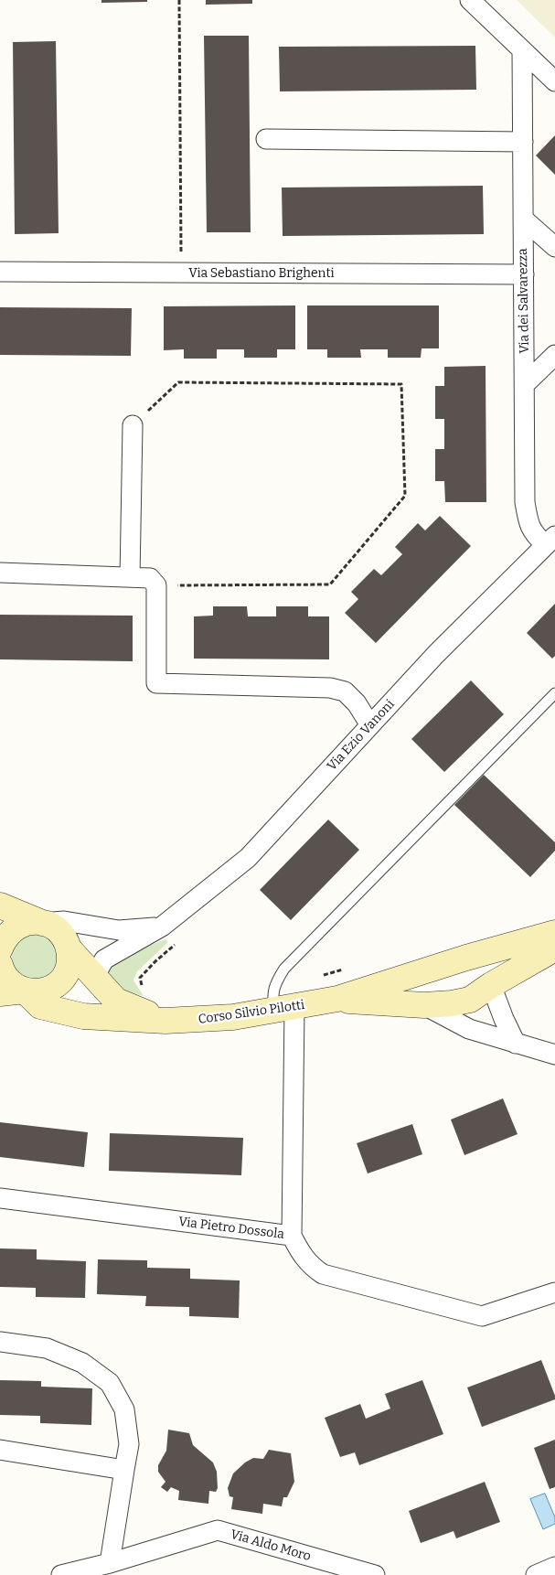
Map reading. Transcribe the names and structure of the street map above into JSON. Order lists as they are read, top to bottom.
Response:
{
  "streets": {
    "street": [
      "Via Sebastiano Brighenti",
      "Via dei Salvarezza",
      "Via Ezio Vanoni",
      "Corso Silvio Pilotti",
      "Via Pietro Dossola",
      "Via Aldo Moro"
    ]
  },
  "crossings": [
    ["Via Sebastiano Brighenti", "Via dei Salvarezza"],
    ["Via dei Salvarezza", "Via Ezio Vanoni"],
    ["Via Ezio Vanoni", "Corso Silvio Pilotti"],
    ["Corso Silvio Pilotti", "Via Pietro Dossola"]
  ]
}
